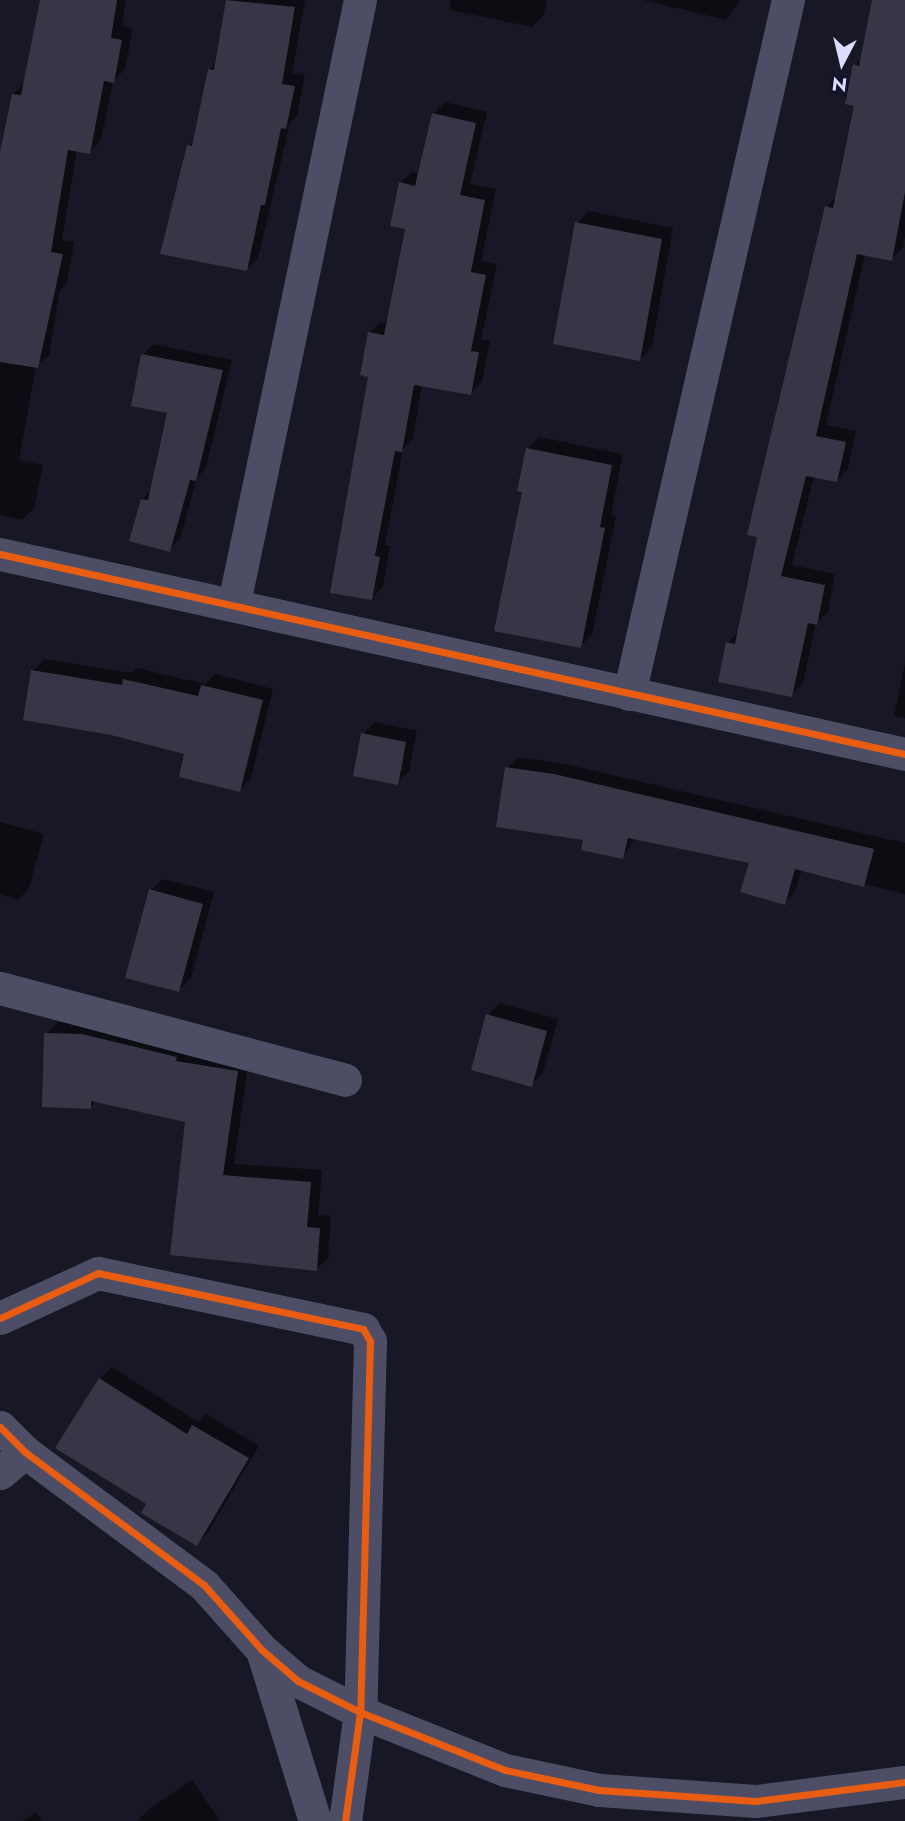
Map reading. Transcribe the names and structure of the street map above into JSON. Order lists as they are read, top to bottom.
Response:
{
  "north": "bottom"
}
